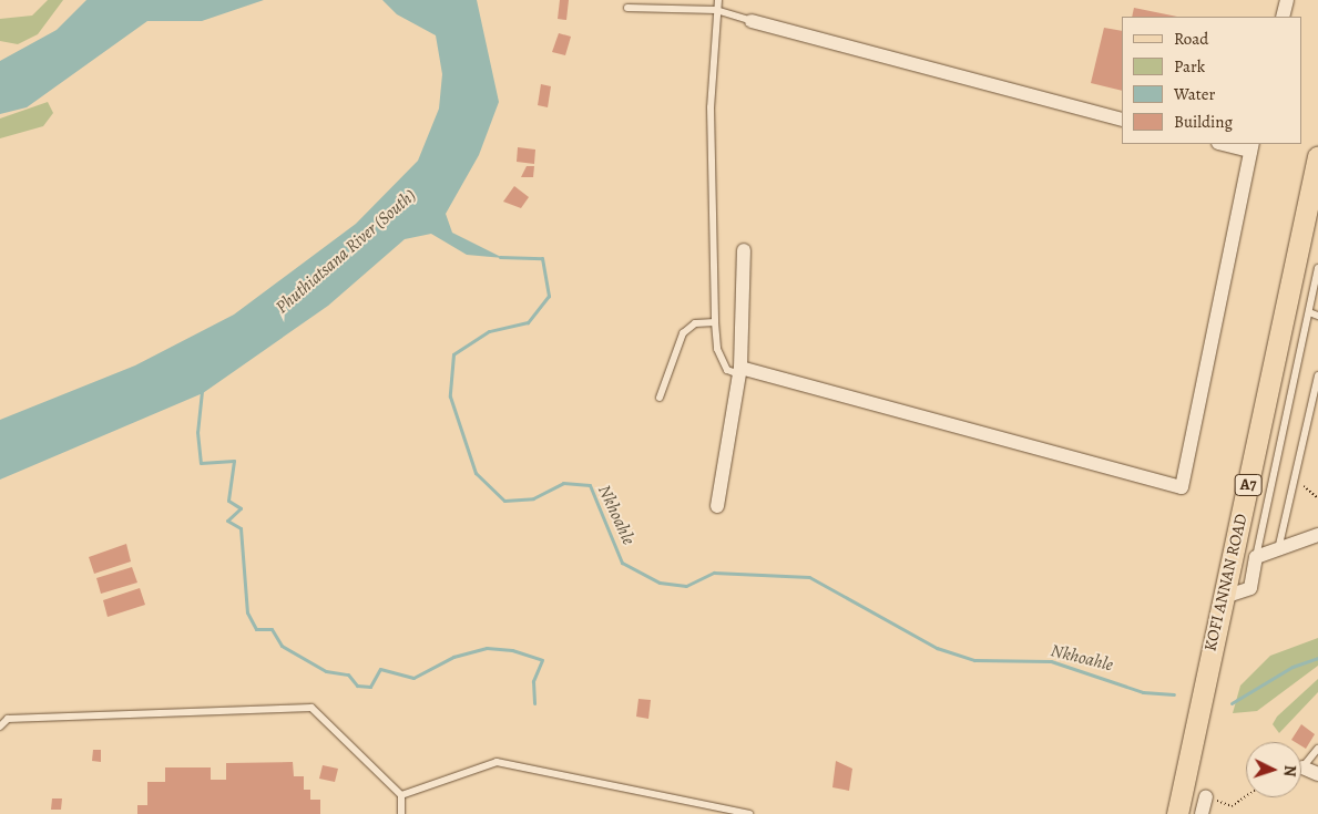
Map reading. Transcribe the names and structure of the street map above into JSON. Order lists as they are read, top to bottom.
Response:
{
  "streets": {
    "main road": ["A7", "KOFI ANNAN ROAD"]
  },
  "water": ["Phuthiatsana River (South)", "Nkhoahle"],
  "legend": [
    "Road",
    "Park",
    "Water",
    "Building"
  ],
  "north": "right"
}
